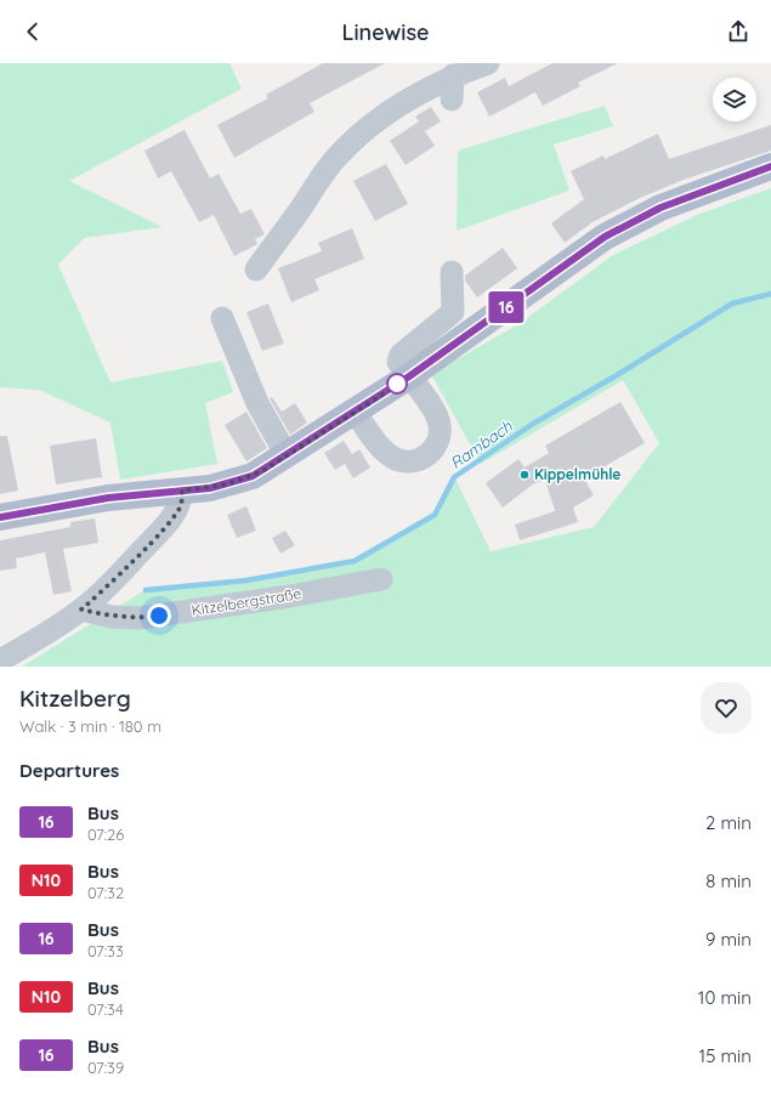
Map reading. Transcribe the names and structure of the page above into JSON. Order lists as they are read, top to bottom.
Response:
{
  "streets": {
    "street": ["Kitzelbergstraße"]
  },
  "water": ["Rambach"],
  "places": ["Kippelmühle"],
  "lines": ["bus line 16"],
  "page": {
    "header": "Linewise",
    "on_map": "16",
    "heading": [
      ["Kitzelberg", "Walk · 3 min · 180 m"],
      "Departures"
    ],
    "list": [
      {
        "mark": "16",
        "name": "Bus",
        "note": "07:26",
        "value": "2 min"
      },
      {
        "mark": "N10",
        "name": "Bus",
        "note": "07:32",
        "value": "8 min"
      },
      {
        "mark": "16",
        "name": "Bus",
        "note": "07:33",
        "value": "9 min"
      },
      {
        "mark": "N10",
        "name": "Bus",
        "note": "07:34",
        "value": "10 min"
      },
      {
        "mark": "16",
        "name": "Bus",
        "note": "07:39",
        "value": "15 min"
      }
    ]
  }
}
